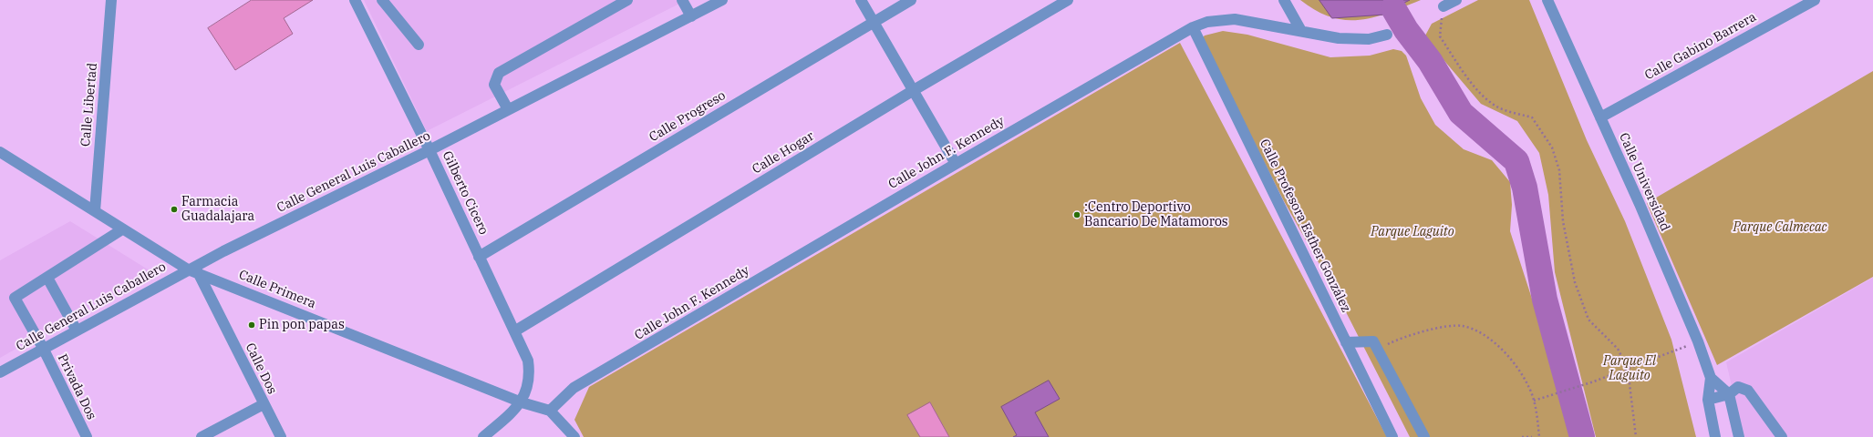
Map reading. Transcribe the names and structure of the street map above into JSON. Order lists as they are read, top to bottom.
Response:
{
  "streets": {
    "street": [
      "Calle Gabino Barrera",
      "Calle Libertad",
      "Calle Progreso",
      "Calle Hogar",
      "Calle John F. Kennedy",
      "Calle General Luis Caballero",
      "Calle Universidad",
      "Gilberto Cicero",
      "Calle Profesora Esther González",
      "Calle Primera",
      "Calle Dos",
      "Privada Dos"
    ]
  },
  "crossings": [
    ["Calle Gabino Barrera", "Calle Universidad"],
    ["Calle Libertad", "Calle Primera"],
    ["Calle Progreso", "Gilberto Cicero"],
    ["Calle Hogar", "Gilberto Cicero"],
    ["Calle John F. Kennedy", "Calle Profesora Esther González"],
    ["Calle John F. Kennedy", "Calle Primera"],
    ["Calle General Luis Caballero", "Gilberto Cicero"],
    ["Calle General Luis Caballero", "Calle Primera"],
    ["Calle General Luis Caballero", "Calle Dos"],
    ["Calle General Luis Caballero", "Privada Dos"],
    ["Gilberto Cicero", "Calle Primera"],
    ["Calle Primera", "Calle Dos"]
  ],
  "parks": ["Parque Calmecac", "Parque Laguito", "Parque El Laguito"],
  "places": ["Farmacia Guadalajara", ":Centro Deportivo Bancario De Matamoros", "Pin pon papas"]
}
